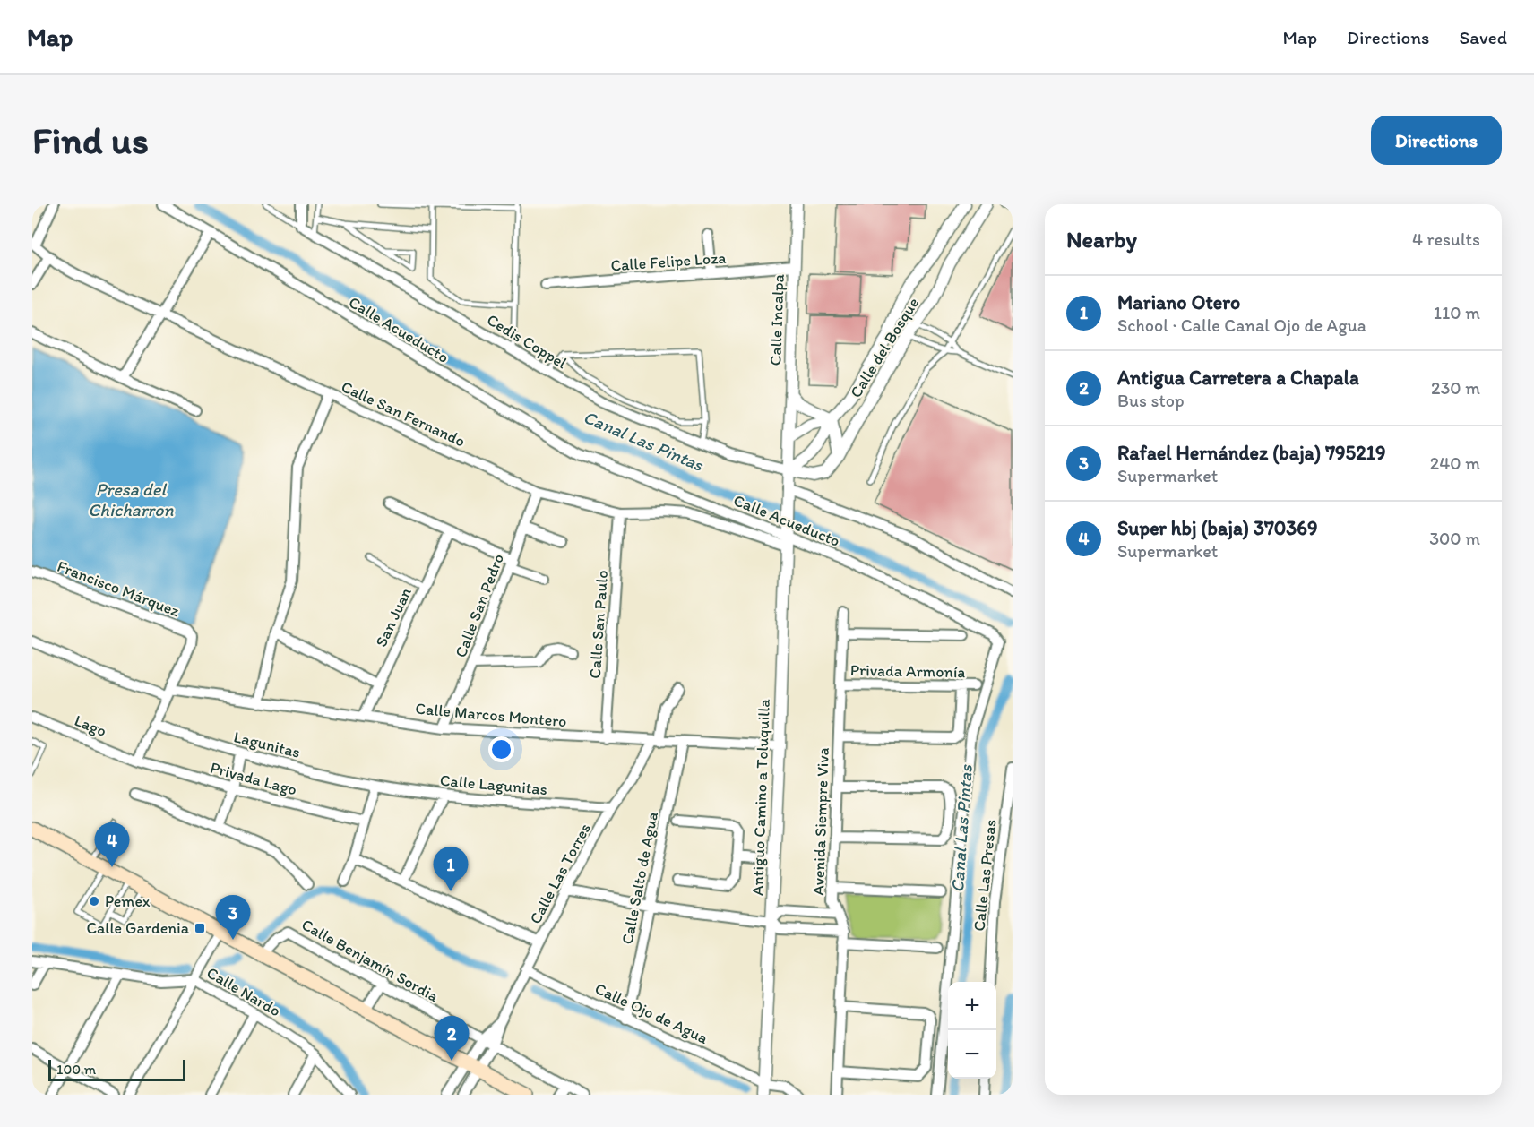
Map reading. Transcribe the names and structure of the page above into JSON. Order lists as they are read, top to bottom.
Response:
{
  "streets": {
    "street": [
      "Calle Felipe Loza",
      "Calle Incalpa",
      "Calle Acueducto",
      "Cedis Coppel",
      "Calle del Bosque",
      "Calle San Fernando",
      "Francisco Márquez",
      "Calle San Pedro",
      "San Juan",
      "Calle San Paulo",
      "Privada Armonía",
      "Calle Marcos Montero",
      "Lago",
      "Lagunitas",
      "Privada Lago",
      "Calle Lagunitas",
      "Antiguo Camino a Toluquilla",
      "Avenida Siempre Viva",
      "Calle Las Torres",
      "Calle Las Presas",
      "Calle Salto de Agua",
      "Calle Benjamín Sordia",
      "Calle Nardo",
      "Calle Ojo de Agua"
    ]
  },
  "crossings": [
    ["Calle Felipe Loza", "Calle Incalpa"],
    ["Calle Incalpa", "Cedis Coppel"],
    ["Calle Incalpa", "Calle del Bosque"],
    ["Calle Acueducto", "Calle San Fernando"],
    ["Calle Acueducto", "Antiguo Camino a Toluquilla"],
    ["Cedis Coppel", "Calle del Bosque"],
    ["Calle San Fernando", "Calle San Pedro"],
    ["Calle San Fernando", "Calle San Paulo"],
    ["Calle San Fernando", "Antiguo Camino a Toluquilla"],
    ["Francisco Márquez", "Calle Marcos Montero"],
    ["Calle San Pedro", "Calle Marcos Montero"],
    ["San Juan", "Calle Marcos Montero"],
    ["Calle San Paulo", "Calle Marcos Montero"],
    ["Privada Armonía", "Avenida Siempre Viva"],
    ["Calle Marcos Montero", "Antiguo Camino a Toluquilla"],
    ["Calle Marcos Montero", "Calle Las Torres"],
    ["Calle Marcos Montero", "Calle Salto de Agua"],
    ["Lago", "Privada Lago"],
    ["Lagunitas", "Calle Lagunitas"],
    ["Calle Lagunitas", "Calle Las Torres"],
    ["Antiguo Camino a Toluquilla", "Calle Ojo de Agua"],
    ["Calle Las Torres", "Calle Benjamín Sordia"],
    ["Calle Las Torres", "Calle Ojo de Agua"],
    ["Calle Salto de Agua", "Calle Ojo de Agua"]
  ],
  "water": ["Canal Las Pintas", "Presa del Chicharron"],
  "places": {
    "other": ["Pemex"],
    "transit": ["Calle Gardenia"]
  },
  "scale_bar": "100 m",
  "page": {
    "header": "Map",
    "nav": ["Map", "Directions", "Saved"],
    "buttons": "Directions",
    "title": "Find us",
    "heading": ["Nearby", "4 results"],
    "list": [
      {
        "mark": "1",
        "name": "Mariano Otero",
        "note": "School · Calle Canal Ojo de Agua",
        "value": "110 m"
      },
      {
        "mark": "2",
        "name": "Antigua Carretera a Chapala",
        "note": "Bus stop",
        "value": "230 m"
      },
      {
        "mark": "3",
        "name": "Rafael Hernández (baja) 795219",
        "note": "Supermarket",
        "value": "240 m"
      },
      {
        "mark": "4",
        "name": "Super hbj (baja) 370369",
        "note": "Supermarket",
        "value": "300 m"
      }
    ],
    "pins": [
      "4",
      "1",
      "3",
      "2"
    ],
    "map_buttons": ["+", "−"],
    "scale": "100 m"
  }
}
